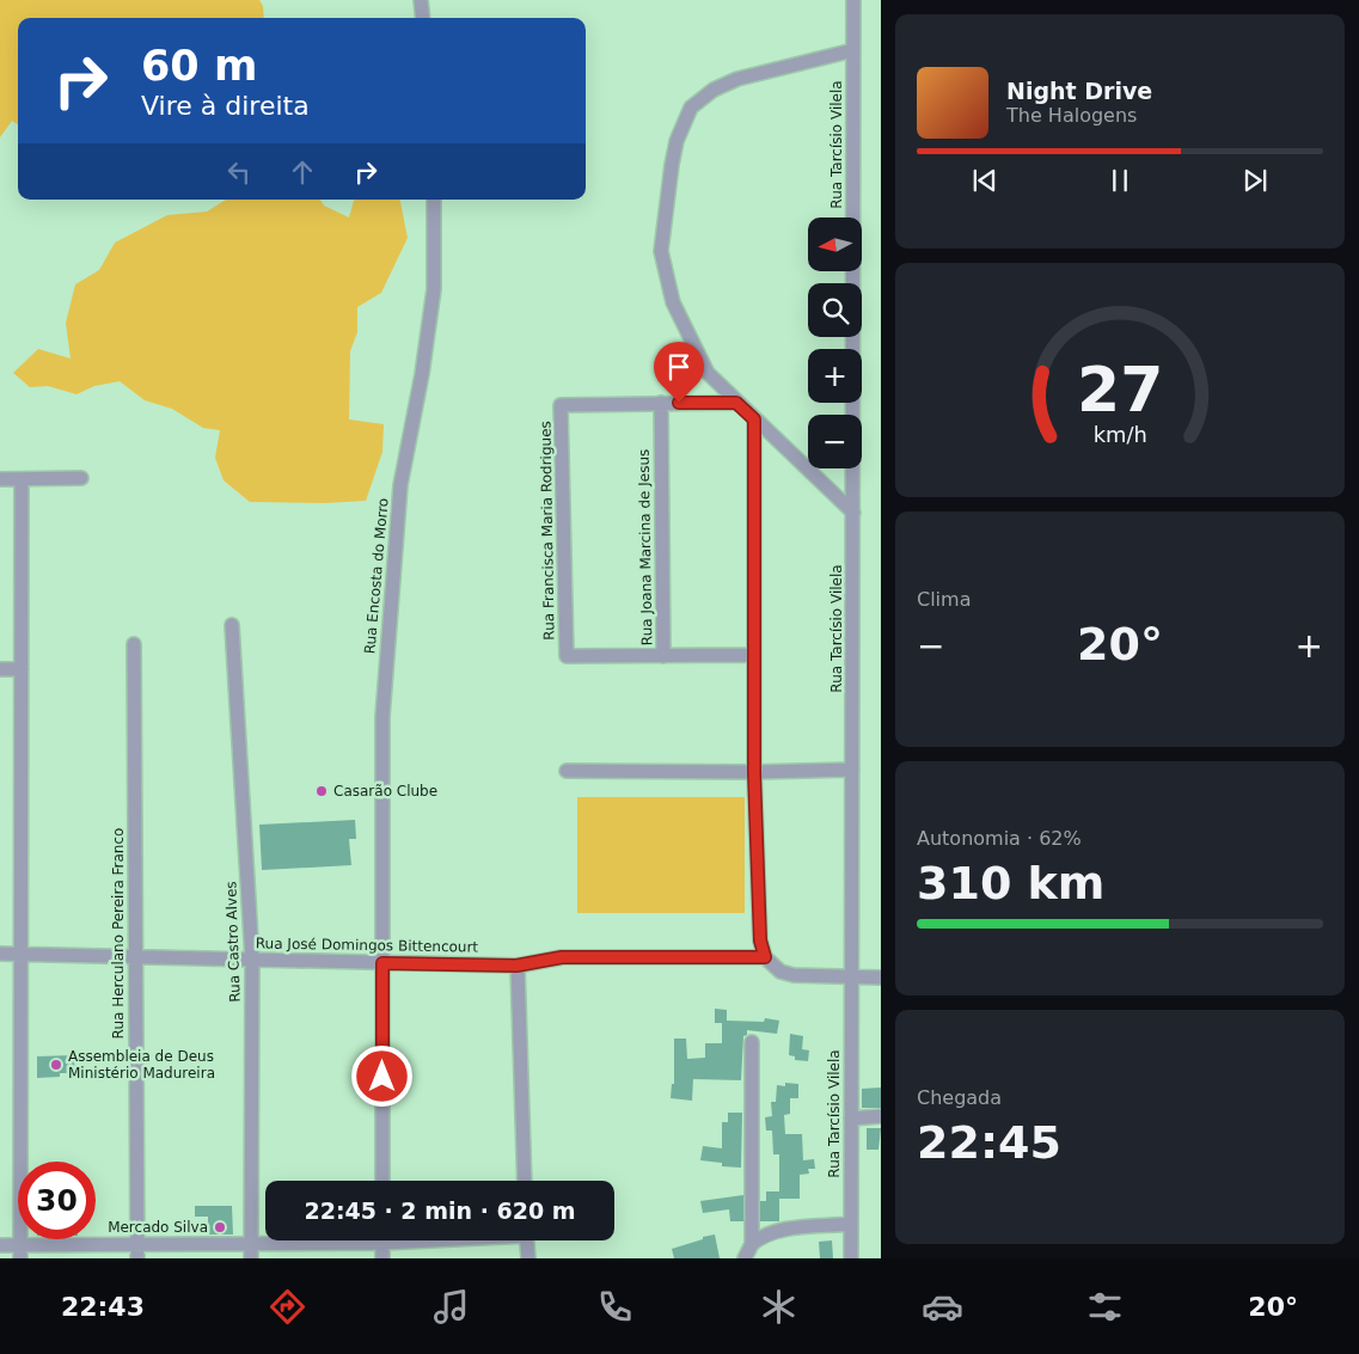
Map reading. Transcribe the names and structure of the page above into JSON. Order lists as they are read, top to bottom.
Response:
{
  "streets": {
    "street": [
      "Rua Tarcísio Vilela",
      "Rua Francisca Maria Rodrigues",
      "Rua Joana Marcina de Jesus",
      "Rua Encosta do Morro",
      "Rua Herculano Pereira Franco",
      "Rua Castro Alves",
      "Rua José Domingos Bittencourt"
    ]
  },
  "crossings": [
    ["Rua Francisca Maria Rodrigues", "Rua Joana Marcina de Jesus"],
    ["Rua Encosta do Morro", "Rua José Domingos Bittencourt"],
    ["Rua Herculano Pereira Franco", "Rua José Domingos Bittencourt"],
    ["Rua Castro Alves", "Rua José Domingos Bittencourt"]
  ],
  "places": ["Casarão Clube", "Assembleia de Deus Ministério Madureira", "Mercado Silva"],
  "north": "left",
  "page": {
    "turn": ["60 m", "Vire à direita"],
    "song": ["Night Drive", "The Halogens"],
    "map_buttons": ["+", "−"],
    "tile": [
      "Clima",
      ["Autonomia · 62%", "310 km"],
      ["Chegada", "22:45"]
    ],
    "heat": ["−", "20°", "+"],
    "limit": "30",
    "trip": "22:45 · 2 min · 620 m",
    "tabs": ["22:43", "20°"],
    "gauge": ["27", "km/h"]
  }
}
